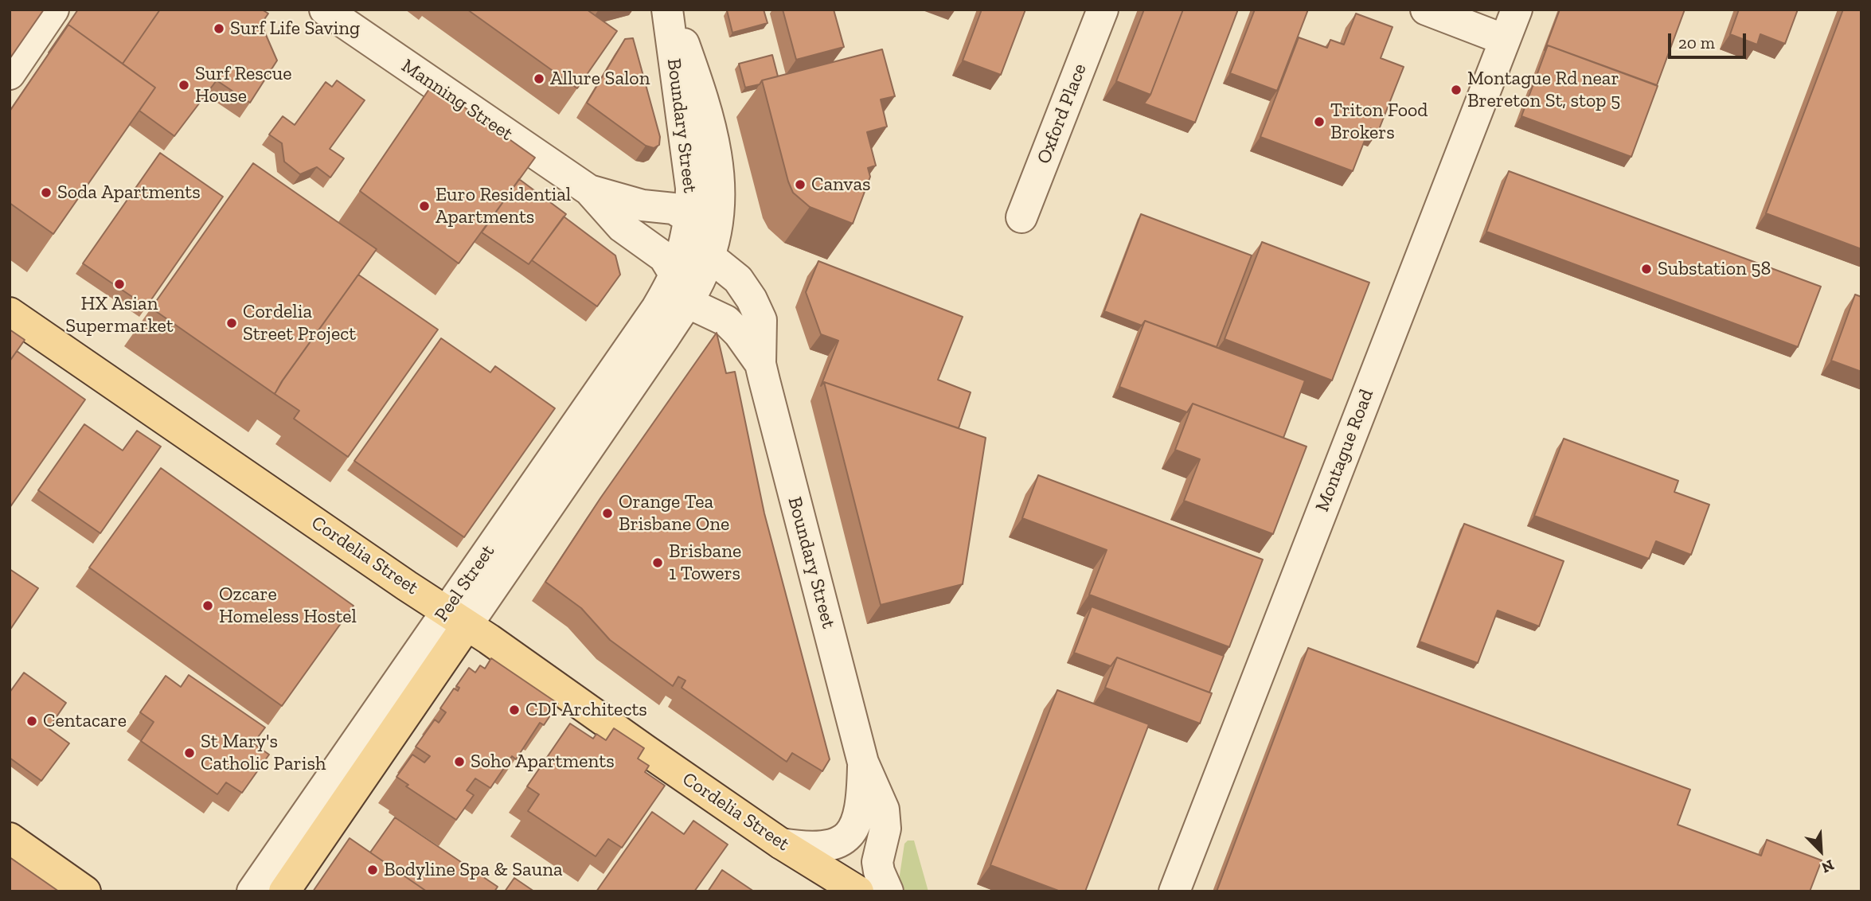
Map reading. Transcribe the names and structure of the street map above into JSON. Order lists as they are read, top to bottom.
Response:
{
  "streets": {
    "main road": ["Cordelia Street", "Peel Street"],
    "street": [
      "Manning Street",
      "Oxford Place",
      "Boundary Street",
      "Montague Road"
    ]
  },
  "crossings": [
    ["Manning Street", "Boundary Street"],
    ["Manning Street", "Peel Street"],
    ["Boundary Street", "Cordelia Street"],
    ["Boundary Street", "Peel Street"],
    ["Cordelia Street", "Peel Street"]
  ],
  "places": [
    "Surf Life Saving",
    "Allure Salon",
    "Surf Rescue House",
    "Montague Rd near Brereton St, stop 5",
    "Triton Food Brokers",
    "Canvas",
    "Soda Apartments",
    "Euro Residential Apartments",
    "Substation 58",
    "HX Asian Supermarket",
    "Cordelia Street Project",
    "Orange Tea Brisbane One",
    "Brisbane 1 Towers",
    "Ozcare Homeless Hostel",
    "CDI Architects",
    "Centacare",
    "St Mary's Catholic Parish",
    "Soho Apartments",
    "Bodyline Spa & Sauna"
  ],
  "scale_bar": "20 m",
  "north": "bottom right"
}
